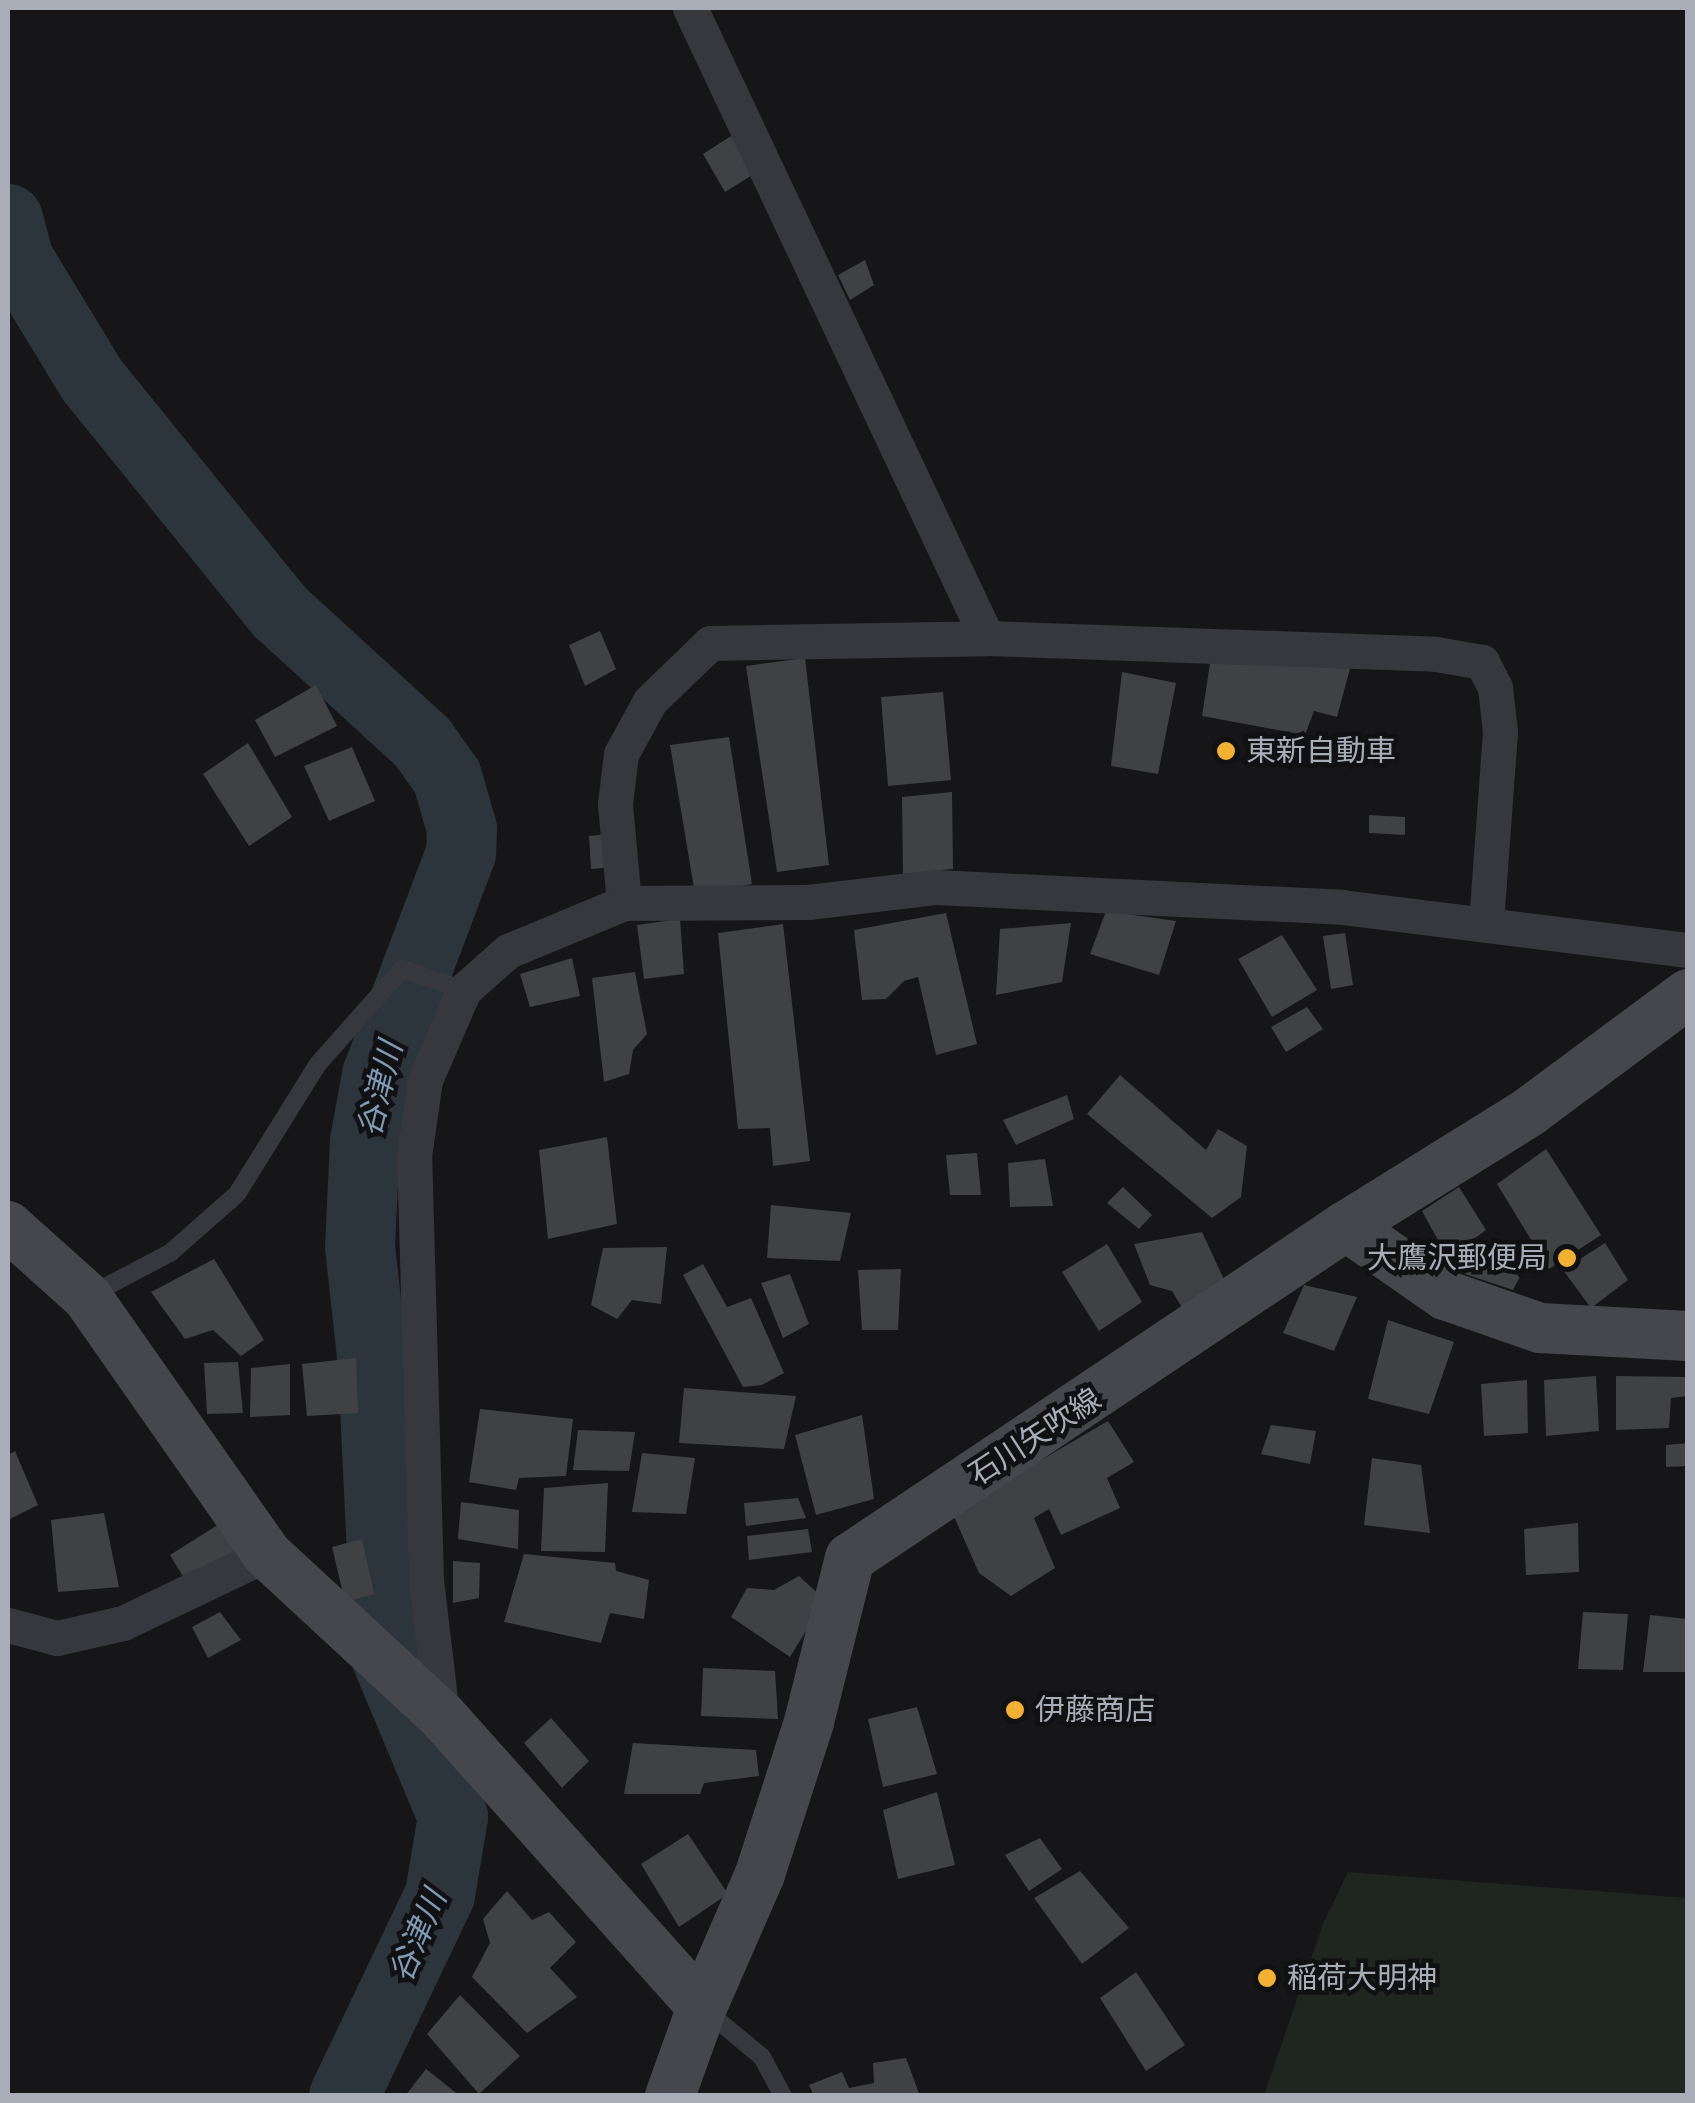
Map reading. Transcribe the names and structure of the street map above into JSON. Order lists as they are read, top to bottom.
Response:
{
  "streets": {
    "main road": ["石川矢吹線"]
  },
  "water": ["谷津川"],
  "places": [
    "東新自動車",
    "大鷹沢郵便局",
    "伊藤商店",
    "稲荷大明神"
  ]
}
